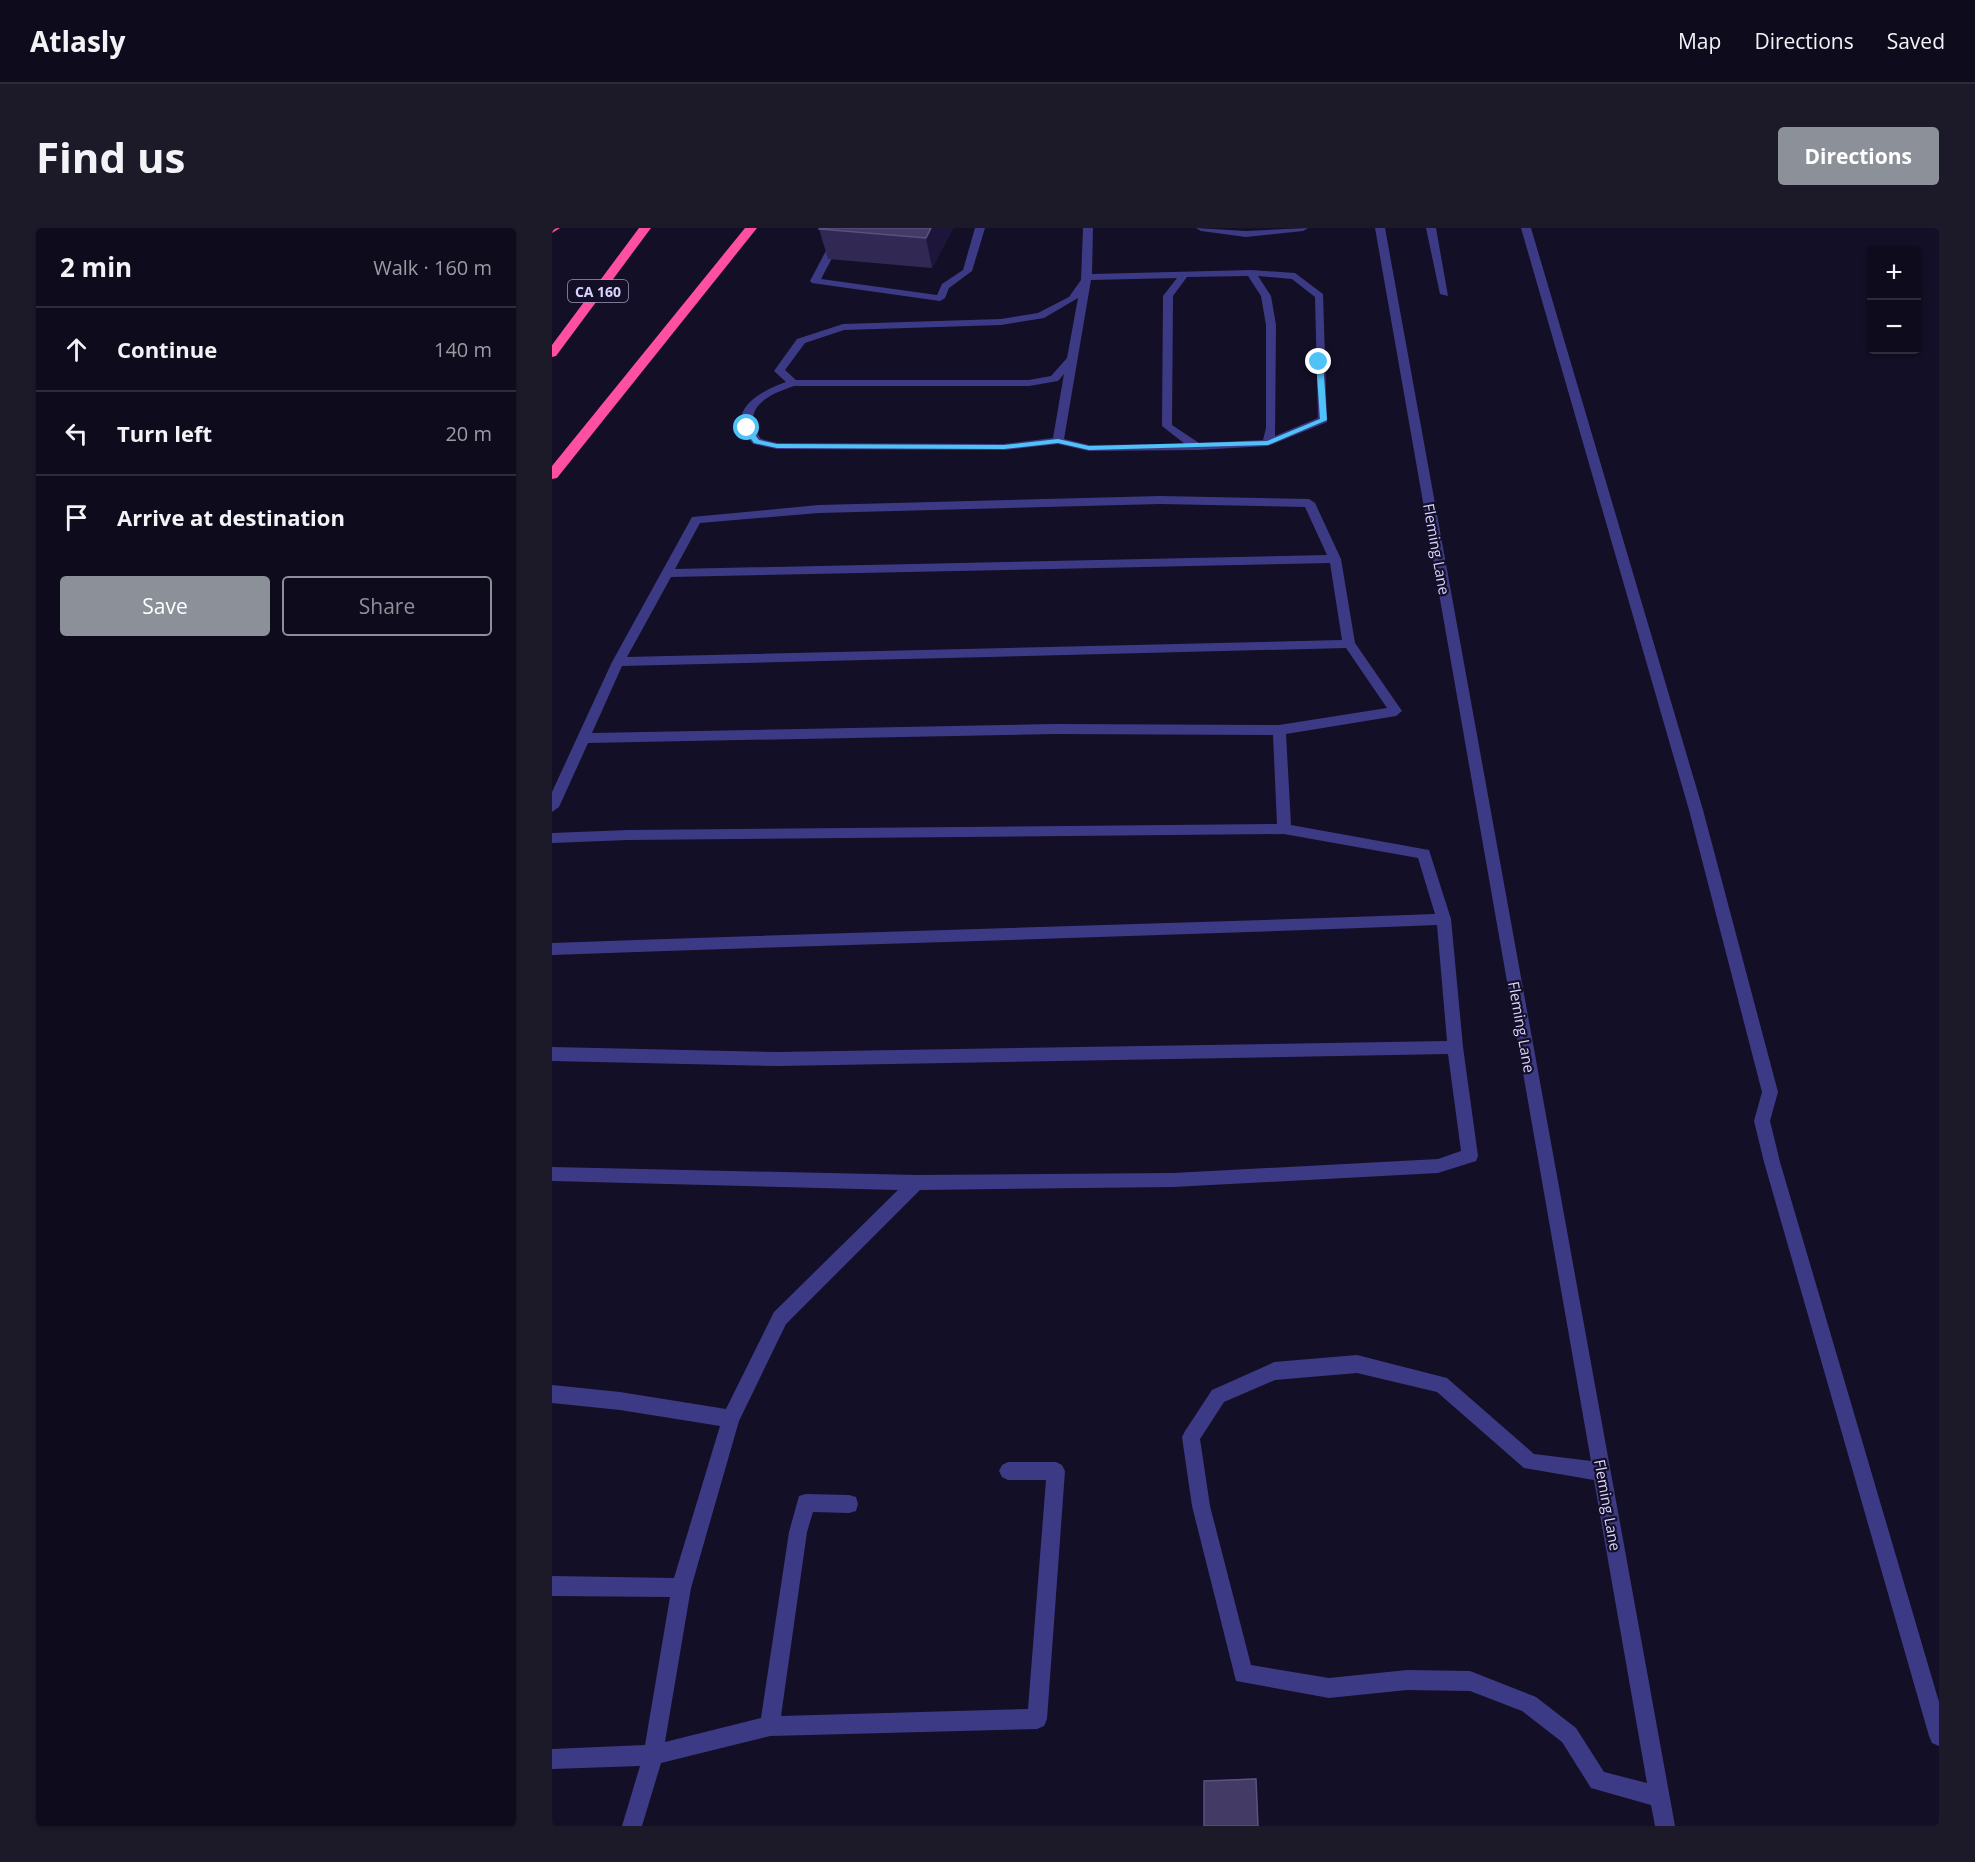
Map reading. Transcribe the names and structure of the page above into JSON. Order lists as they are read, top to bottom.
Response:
{
  "streets": {
    "highway": ["CA 160"],
    "lane": ["Fleming Lane"]
  },
  "page": {
    "header": "Atlasly",
    "nav": ["Map", "Directions", "Saved"],
    "buttons": [
      "Directions",
      ["Save", "Share"]
    ],
    "title": "Find us",
    "heading": ["2 min", "Walk · 160 m"],
    "map_buttons": ["+", "−"],
    "list": [
      ["Continue", "140 m"],
      ["Turn left", "20 m"],
      "Arrive at destination"
    ]
  }
}
